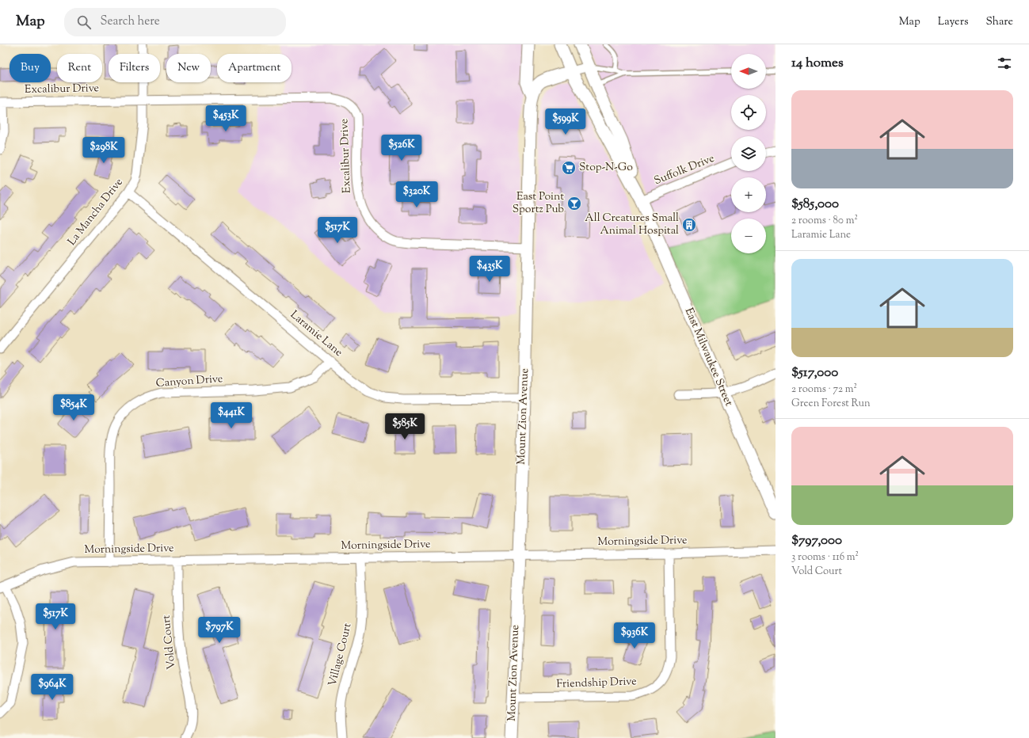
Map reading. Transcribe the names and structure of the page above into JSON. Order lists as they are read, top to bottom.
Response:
{
  "streets": {
    "main road": ["East Milwaukee Street", "Mount Zion Avenue"],
    "street": [
      "Excalibur Drive",
      "Suffolk Drive",
      "La Mancha Drive",
      "Laramie Lane",
      "Canyon Drive",
      "Morningside Drive",
      "Vold Court",
      "Village Court",
      "Friendship Drive"
    ]
  },
  "crossings": [
    ["Excalibur Drive", "La Mancha Drive"],
    ["Excalibur Drive", "Mount Zion Avenue"],
    ["Suffolk Drive", "East Milwaukee Street"],
    ["La Mancha Drive", "Laramie Lane"],
    ["Laramie Lane", "Canyon Drive"],
    ["Laramie Lane", "Mount Zion Avenue"],
    ["East Milwaukee Street", "Mount Zion Avenue"],
    ["Canyon Drive", "Morningside Drive"],
    ["Mount Zion Avenue", "Morningside Drive"],
    ["Mount Zion Avenue", "Friendship Drive"],
    ["Morningside Drive", "Vold Court"],
    ["Morningside Drive", "Village Court"],
    ["Morningside Drive", "Friendship Drive"]
  ],
  "places": {
    "supermarket": ["Stop-N-Go"],
    "bar": ["East Point Sportz Pub"],
    "building": ["All Creatures Small Animal Hospital"]
  },
  "north": "left",
  "page": {
    "header": "Map",
    "search": "Search here",
    "nav": ["Map", "Layers", "Share"],
    "heading": "14 homes",
    "map_buttons": ["+", "−"],
    "chip": [
      "Buy",
      "Rent",
      "Filters",
      "New",
      "Apartment"
    ],
    "list": [
      {
        "name": "$585,000",
        "note": "2 rooms · 80 m² · Laramie Lane"
      },
      {
        "name": "$517,000",
        "note": "2 rooms · 72 m² · Green Forest Run"
      },
      {
        "name": "$797,000",
        "note": "3 rooms · 116 m² · Vold Court"
      }
    ],
    "price": [
      "$453K",
      "$599K",
      "$526K",
      "$298K",
      "$320K",
      "$517K",
      "$435K",
      "$854K",
      "$441K",
      "$585K",
      "$517K",
      "$797K",
      "$936K",
      "$964K"
    ]
  }
}
